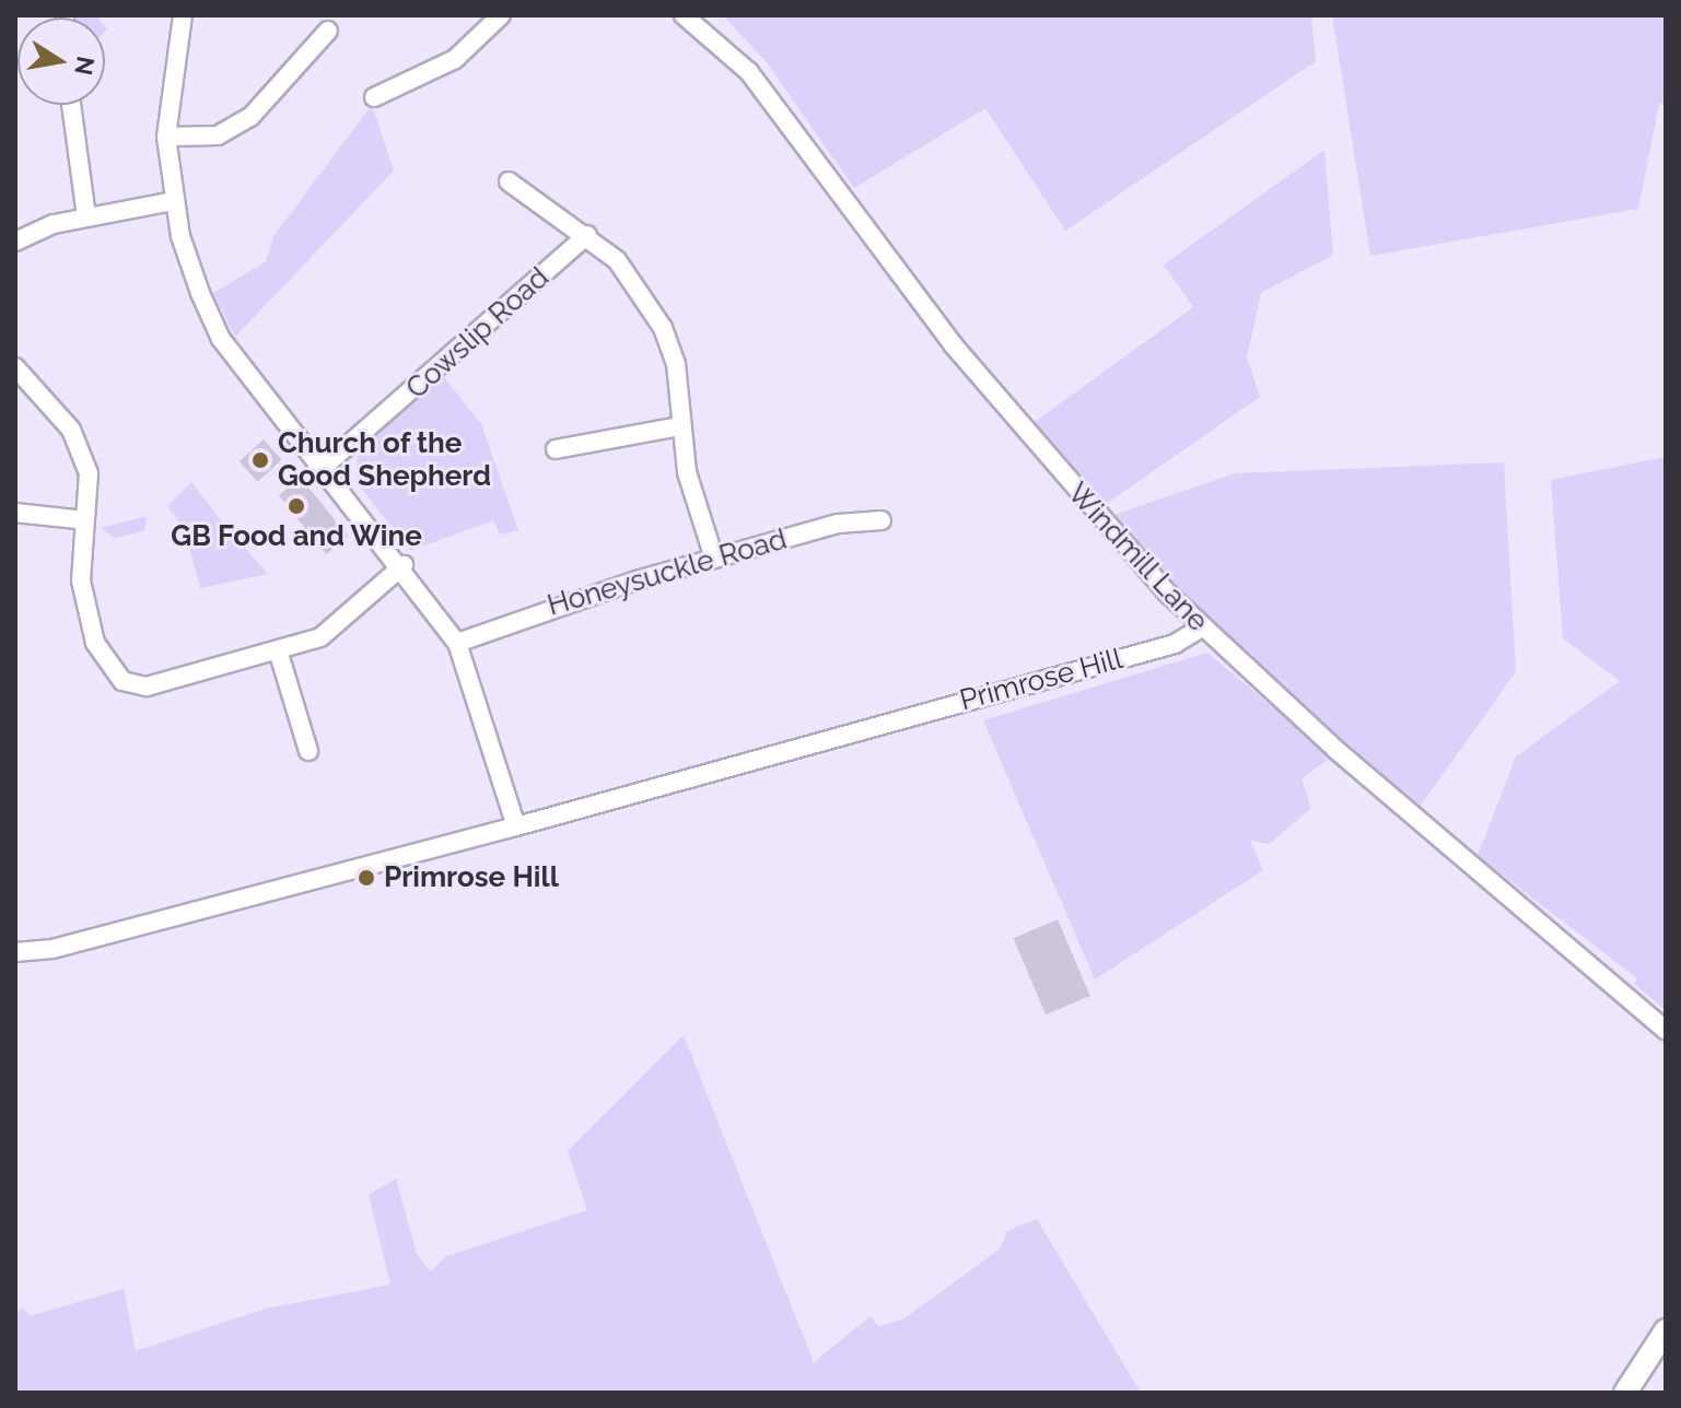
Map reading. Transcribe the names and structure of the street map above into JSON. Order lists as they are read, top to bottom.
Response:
{
  "streets": {
    "street": [
      "Cowslip Road",
      "Windmill Lane",
      "Honeysuckle Road",
      "Primrose Hill"
    ]
  },
  "crossings": [
    ["Windmill Lane", "Primrose Hill"]
  ],
  "places": ["Church of the Good Shepherd", "GB Food and Wine", "Primrose Hill"],
  "north": "right"
}
